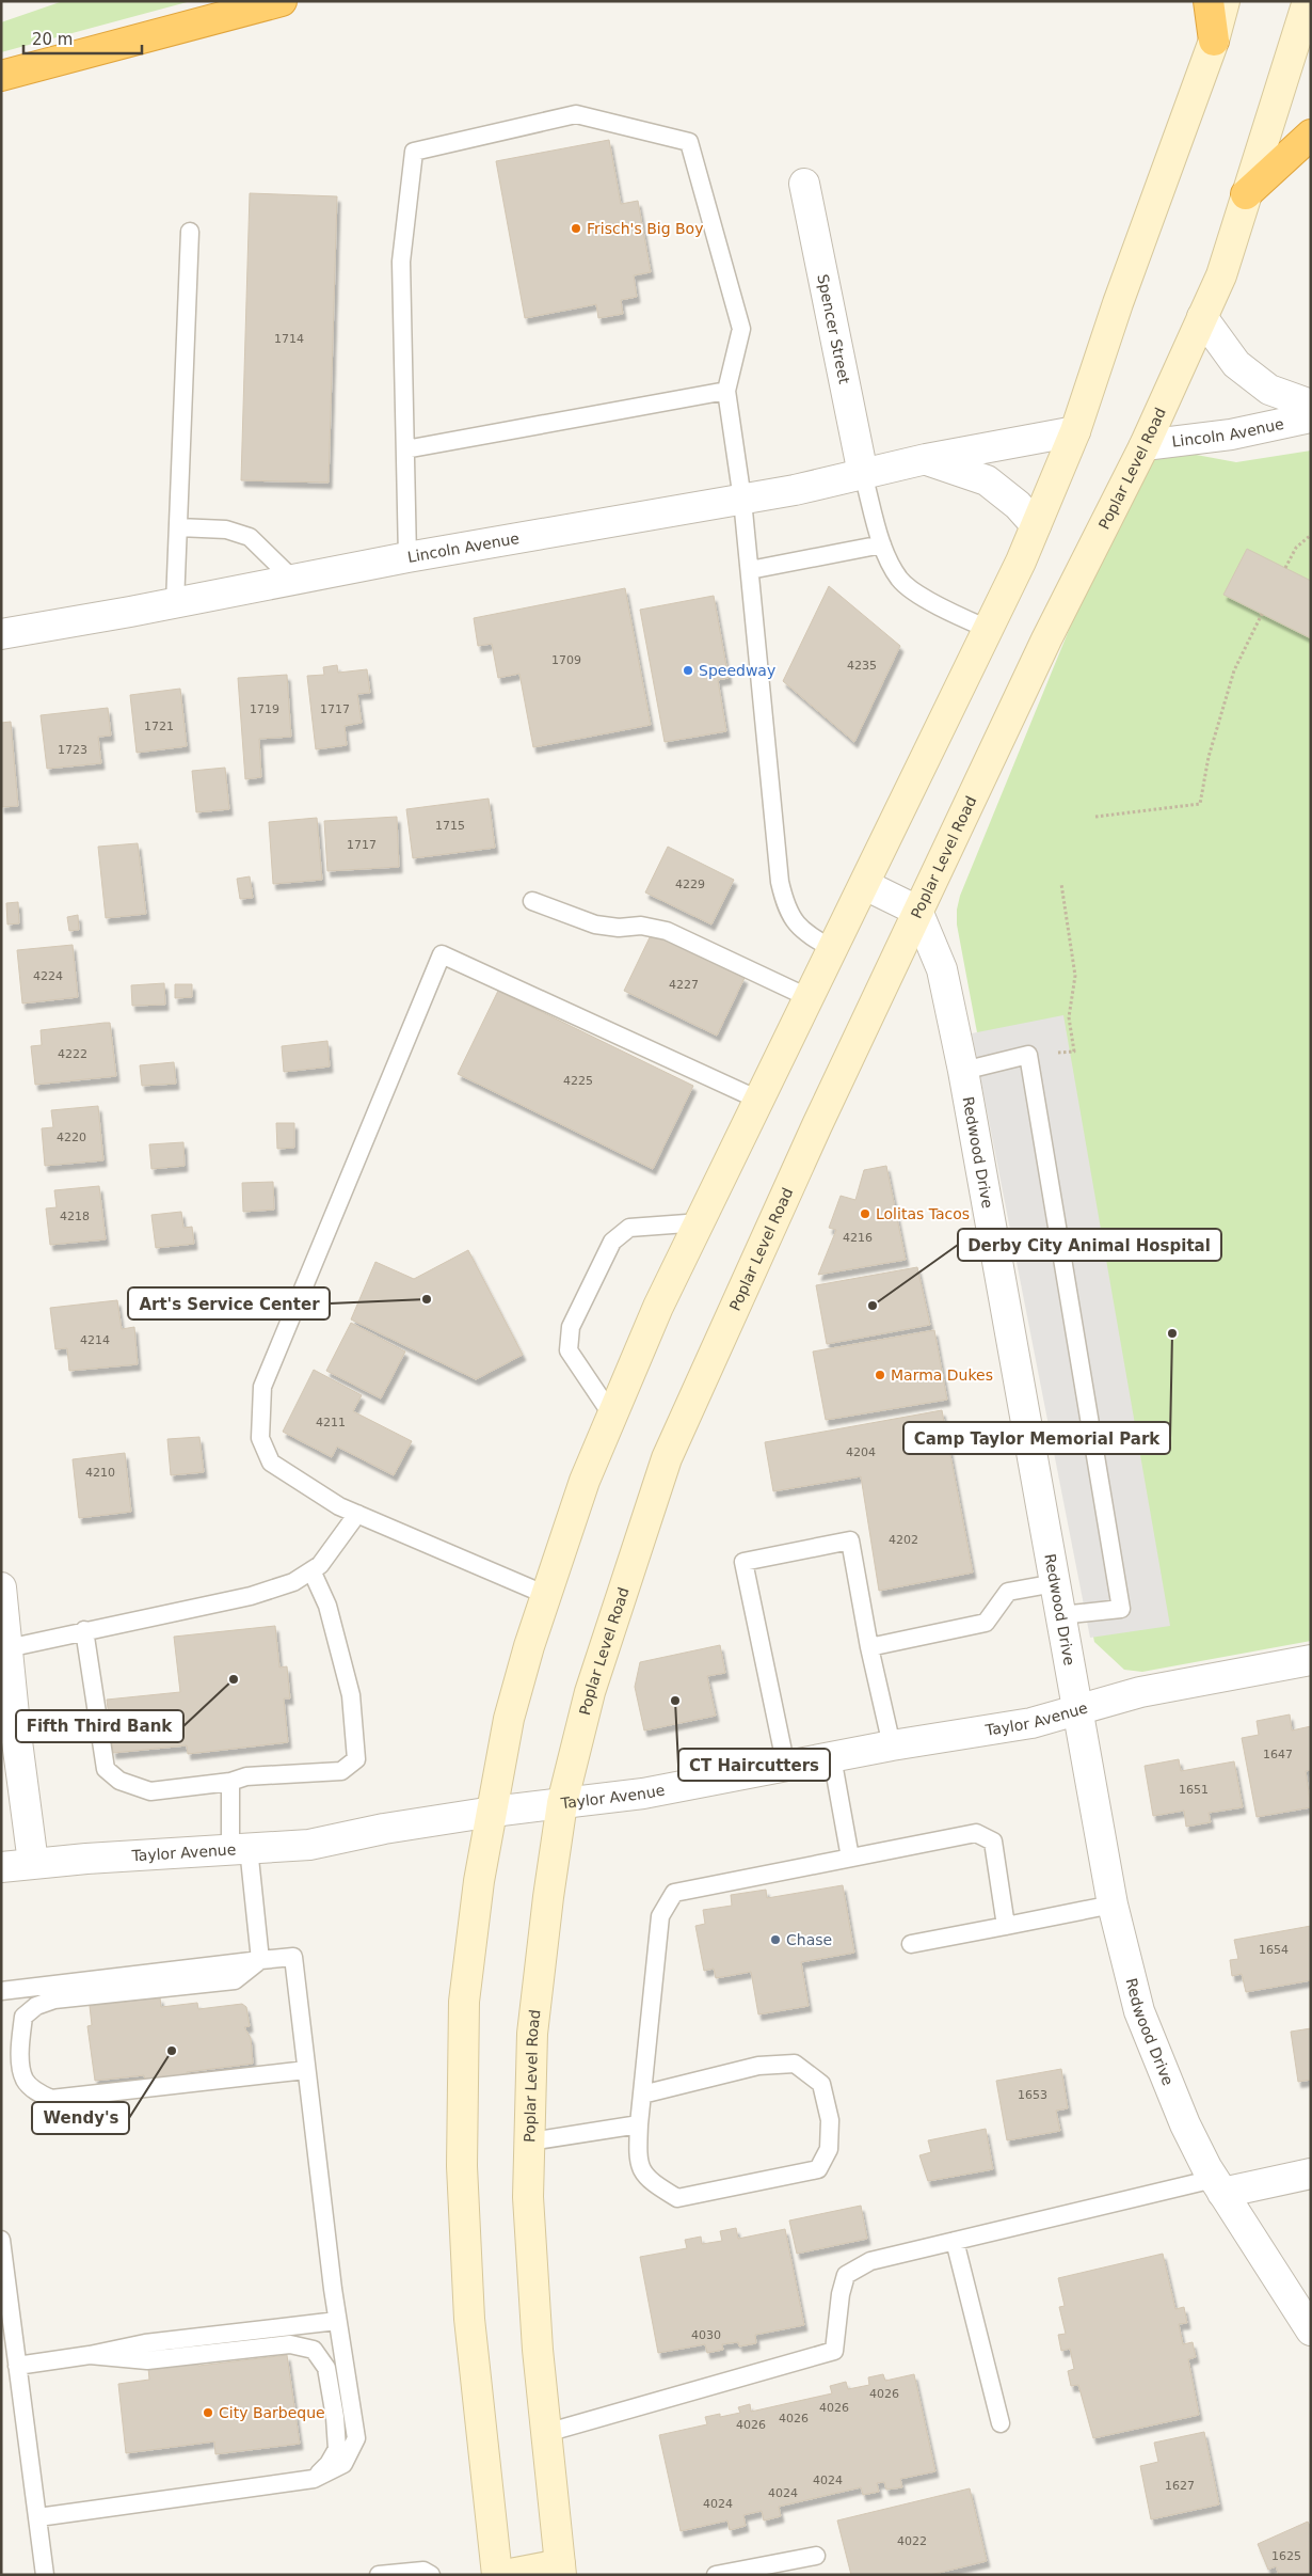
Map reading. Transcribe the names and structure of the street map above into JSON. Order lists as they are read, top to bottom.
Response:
{
  "streets": {
    "main road": ["Poplar Level Road"],
    "street": [
      "Spencer Street",
      "Lincoln Avenue",
      "Redwood Drive",
      "Taylor Avenue"
    ]
  },
  "crossings": [
    ["Spencer Street", "Lincoln Avenue"],
    ["Lincoln Avenue", "Poplar Level Road"],
    ["Poplar Level Road", "Redwood Drive"],
    ["Poplar Level Road", "Taylor Avenue"],
    ["Redwood Drive", "Taylor Avenue"]
  ],
  "places": [
    "Frisch's Big Boy",
    "Speedway",
    "Lolitas Tacos",
    "Art's Service Center",
    "Derby City Animal Hospital",
    "Camp Taylor Memorial Park",
    "Marma Dukes",
    "Fifth Third Bank",
    "CT Haircutters",
    "Chase",
    "Wendy's",
    "City Barbeque"
  ],
  "house_numbers": [
    "1714",
    "1709",
    "4235",
    "1719",
    "1717",
    "1721",
    "1723",
    "1715",
    "1717",
    "4229",
    "4224",
    "4227",
    "4222",
    "4225",
    "4220",
    "4218",
    "4216",
    "4214",
    "4211",
    "4204",
    "4210",
    "4202",
    "1647",
    "1651",
    "1654",
    "1653",
    "4030",
    "4026",
    "4026",
    "4026",
    "4026",
    "4024",
    "1627",
    "4024",
    "4024",
    "4022",
    "1625"
  ],
  "scale_bar": "20 m"
}
